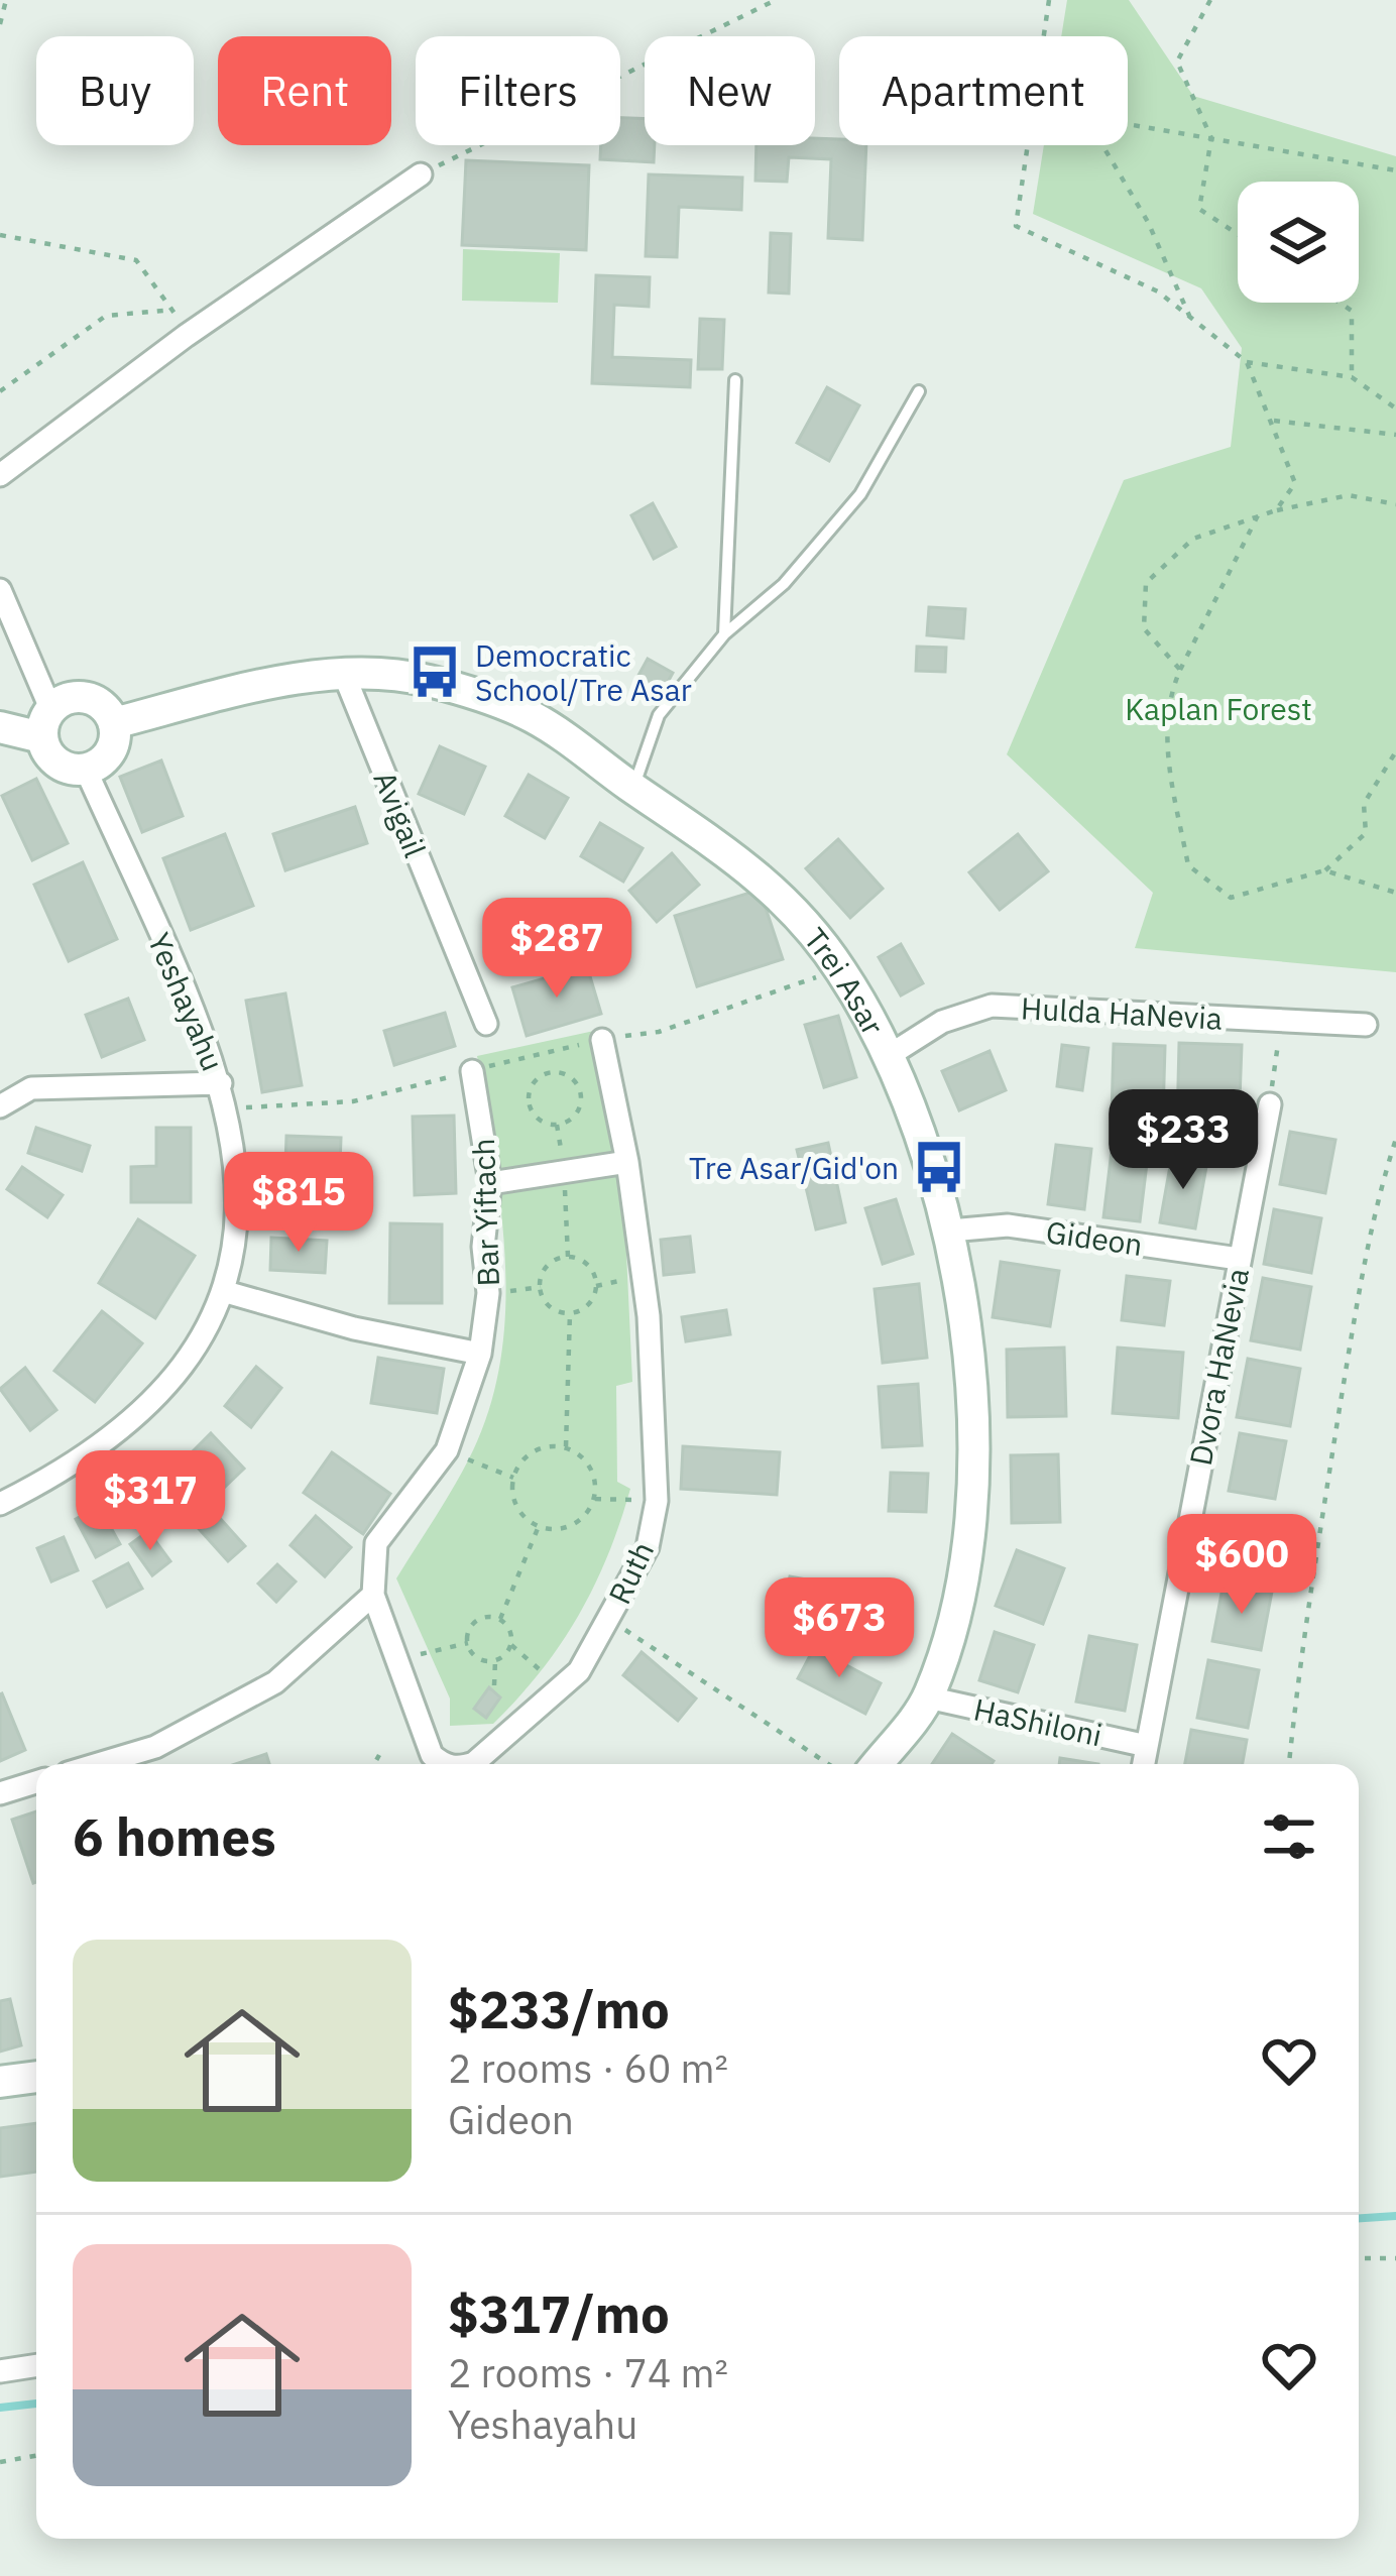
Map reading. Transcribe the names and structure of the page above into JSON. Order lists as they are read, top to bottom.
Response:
{
  "streets": {
    "street": [
      "Avigail",
      "Trei Asar",
      "Yeshayahu",
      "Hulda HaNevia",
      "Bar Yiftach",
      "Gideon",
      "Dvora HaNevia",
      "Ruth",
      "HaShiloni"
    ]
  },
  "crossings": [
    ["Avigail", "Trei Asar"],
    ["Trei Asar", "Yeshayahu"],
    ["Trei Asar", "Hulda HaNevia"],
    ["Trei Asar", "Gideon"],
    ["Trei Asar", "HaShiloni"],
    ["Bar Yiftach", "Ruth"],
    ["Gideon", "Dvora HaNevia"],
    ["Dvora HaNevia", "HaShiloni"]
  ],
  "parks": ["Kaplan Forest"],
  "places": {
    "bus stop": ["Democratic School/Tre Asar", "Tre Asar/Gid'on"]
  },
  "page": {
    "chip": [
      "Buy",
      "Rent",
      "Filters",
      "New",
      "Apartment"
    ],
    "price": [
      "$287",
      "$233",
      "$815",
      "$317",
      "$600",
      "$673"
    ],
    "heading": "6 homes",
    "list": [
      {
        "name": "$233/mo",
        "note": "2 rooms · 60 m² · Gideon"
      },
      {
        "name": "$317/mo",
        "note": "2 rooms · 74 m² · Yeshayahu"
      }
    ]
  }
}
